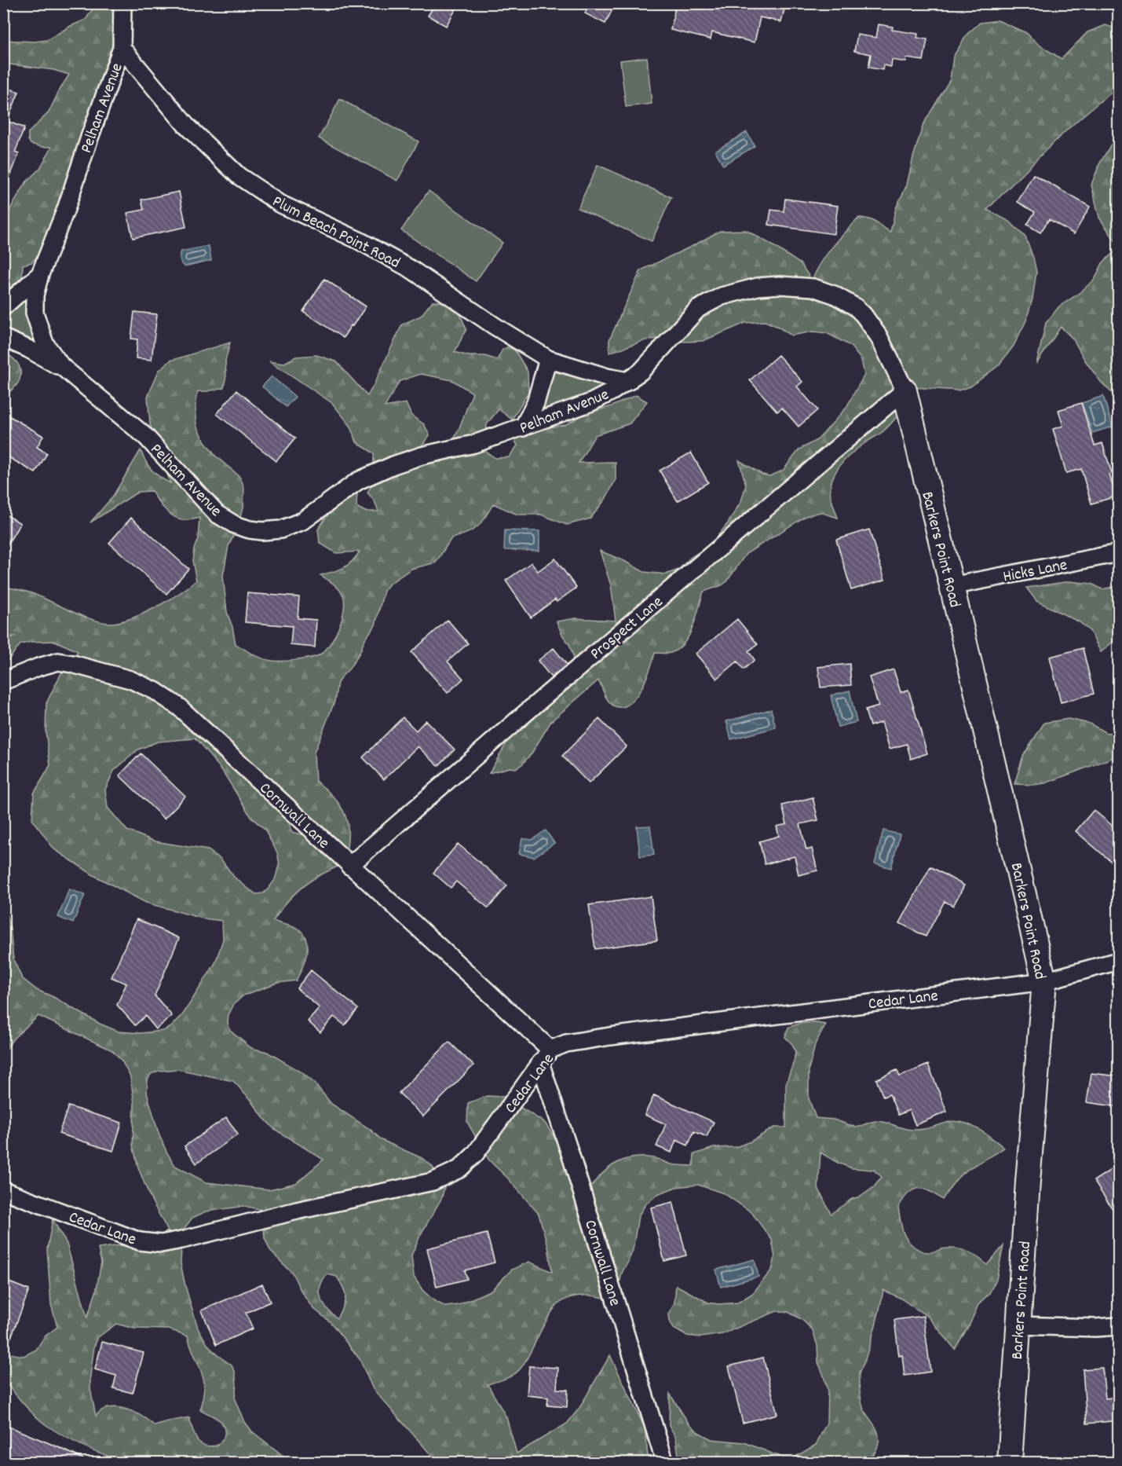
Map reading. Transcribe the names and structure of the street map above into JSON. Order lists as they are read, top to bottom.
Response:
{
  "streets": {
    "street": [
      "Pelham Avenue",
      "Plum Beach Point Road",
      "Barkers Point Road",
      "Hicks Lane",
      "Prospect Lane",
      "Cornwall Lane",
      "Cedar Lane"
    ]
  },
  "crossings": [
    ["Pelham Avenue", "Plum Beach Point Road"],
    ["Pelham Avenue", "Barkers Point Road"],
    ["Pelham Avenue", "Prospect Lane"],
    ["Barkers Point Road", "Hicks Lane"],
    ["Barkers Point Road", "Prospect Lane"],
    ["Barkers Point Road", "Cedar Lane"],
    ["Prospect Lane", "Cornwall Lane"],
    ["Cornwall Lane", "Cedar Lane"]
  ]
}
